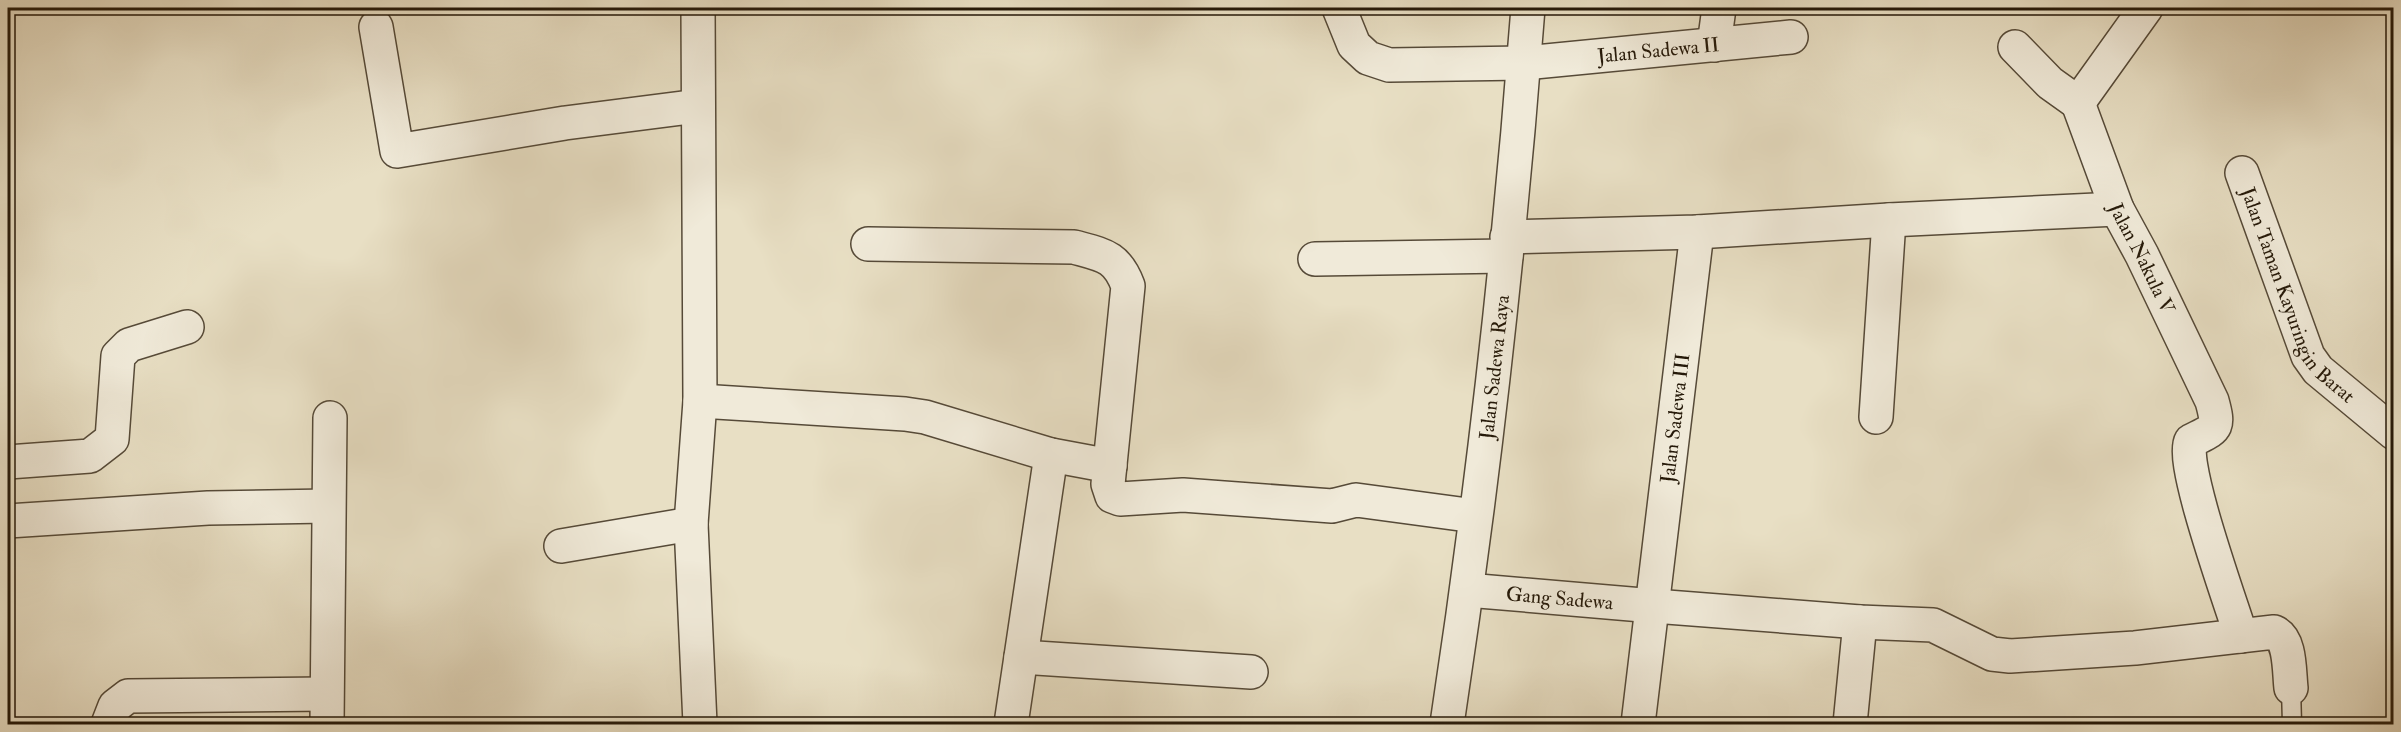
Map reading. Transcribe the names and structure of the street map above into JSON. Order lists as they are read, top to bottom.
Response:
{
  "streets": {
    "street": [
      "Jalan Sadewa II",
      "Jalan Nakula V",
      "Jalan Taman Kayuringin Barat",
      "Jalan Sadewa Raya",
      "Jalan Sadewa III",
      "Gang Sadewa"
    ]
  },
  "crossings": [
    ["Jalan Sadewa II", "Jalan Sadewa Raya"],
    ["Jalan Nakula V", "Gang Sadewa"],
    ["Jalan Sadewa Raya", "Gang Sadewa"],
    ["Jalan Sadewa III", "Gang Sadewa"]
  ]
}
